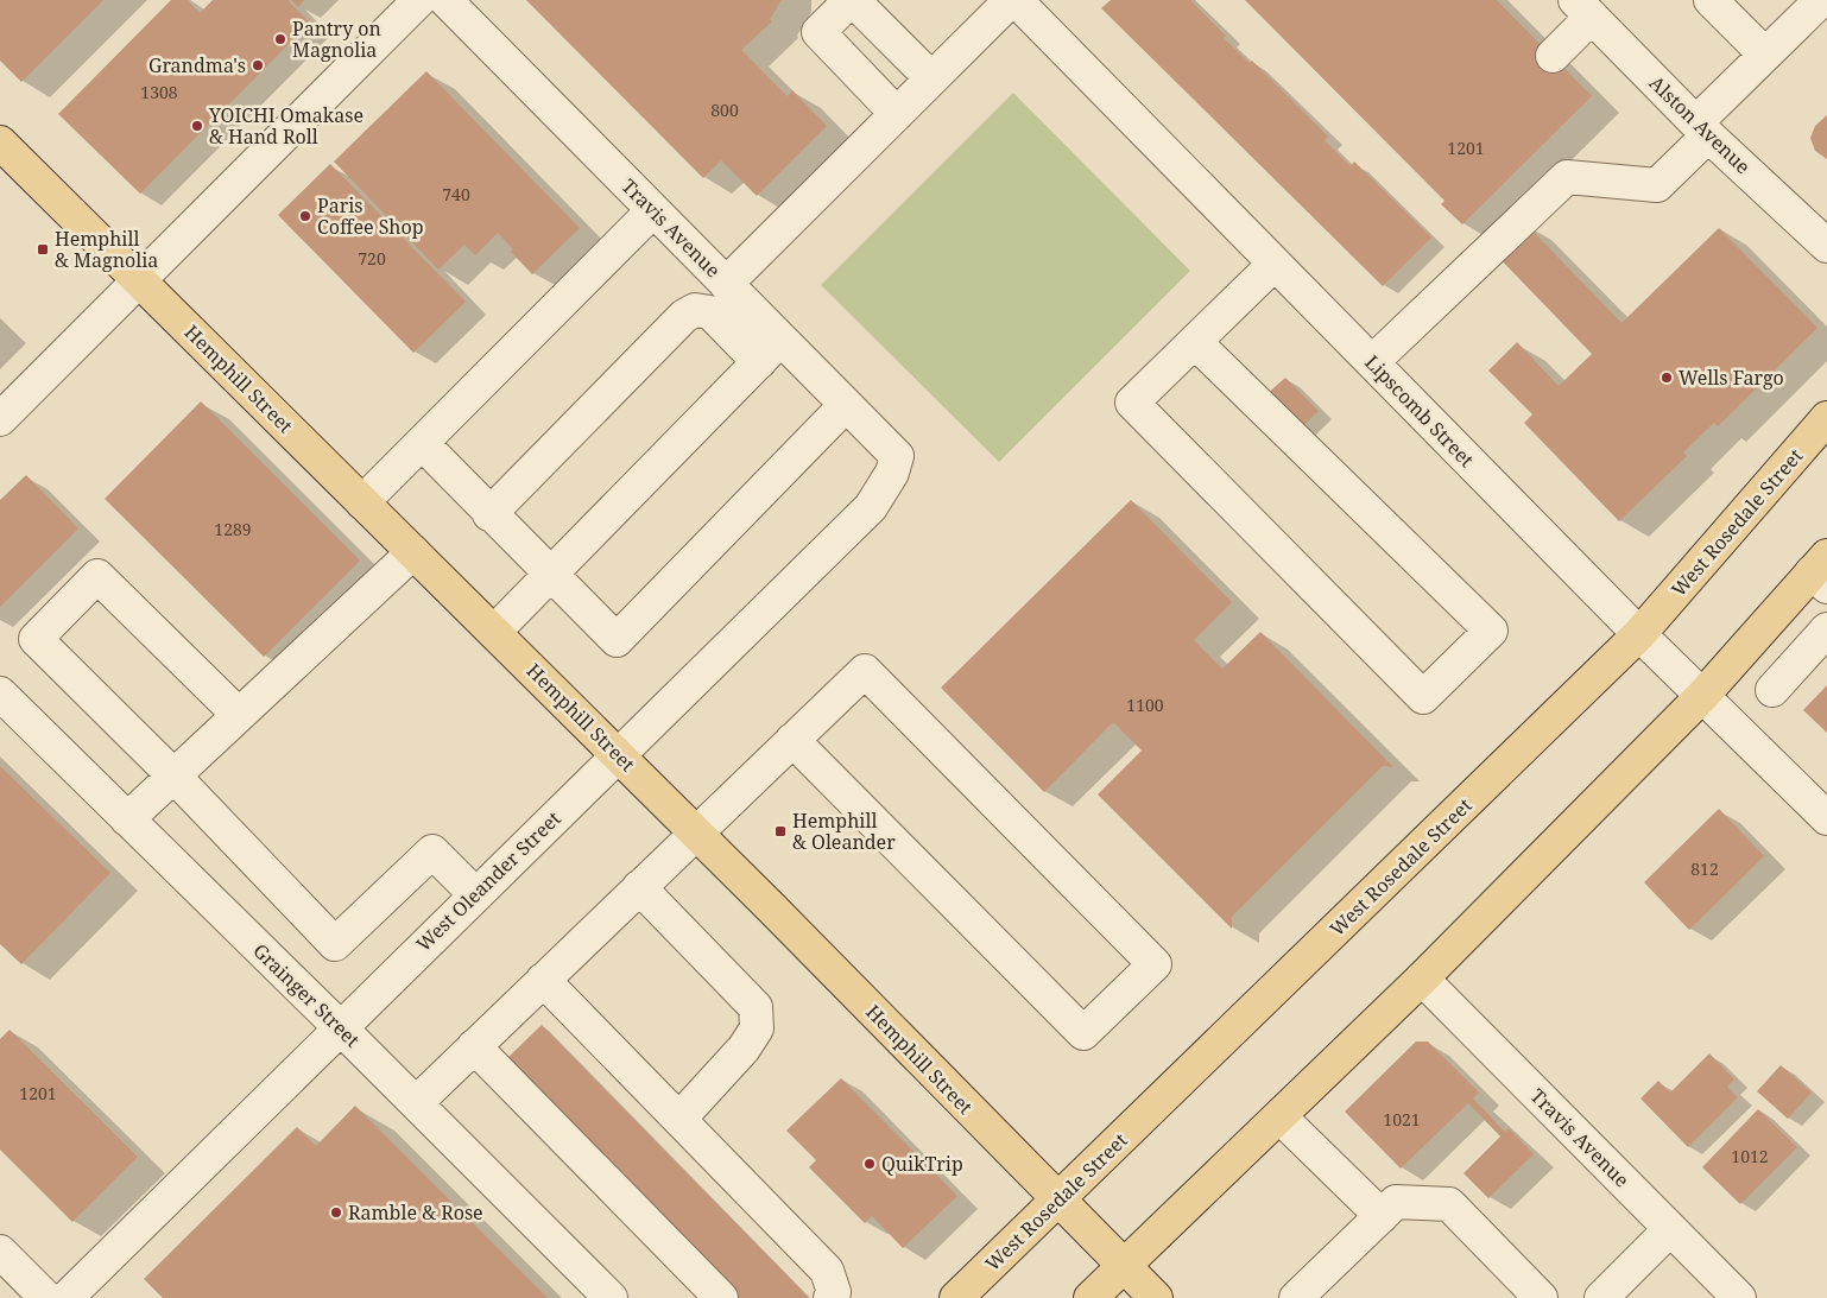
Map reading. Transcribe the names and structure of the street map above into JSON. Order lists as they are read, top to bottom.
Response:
{
  "streets": {
    "main road": ["Hemphill Street", "West Rosedale Street"],
    "street": [
      "Alston Avenue",
      "Travis Avenue",
      "Lipscomb Street",
      "West Oleander Street",
      "Grainger Street"
    ]
  },
  "crossings": [
    ["Travis Avenue", "West Oleander Street"],
    ["Hemphill Street", "West Rosedale Street"],
    ["Hemphill Street", "West Oleander Street"],
    ["Lipscomb Street", "West Rosedale Street"],
    ["West Oleander Street", "Grainger Street"]
  ],
  "places": {
    "other": [
      "Pantry on Magnolia",
      "Grandma's",
      "YOICHI Omakase & Hand Roll",
      "Paris Coffee Shop",
      "Wells Fargo",
      "QuikTrip",
      "Ramble & Rose"
    ],
    "transit": ["Hemphill & Magnolia", "Hemphill & Oleander"]
  },
  "house_numbers": [
    "1308",
    "800",
    "1201",
    "740",
    "720",
    "1289",
    "1100",
    "812",
    "1201",
    "1021",
    "1012"
  ]
}
